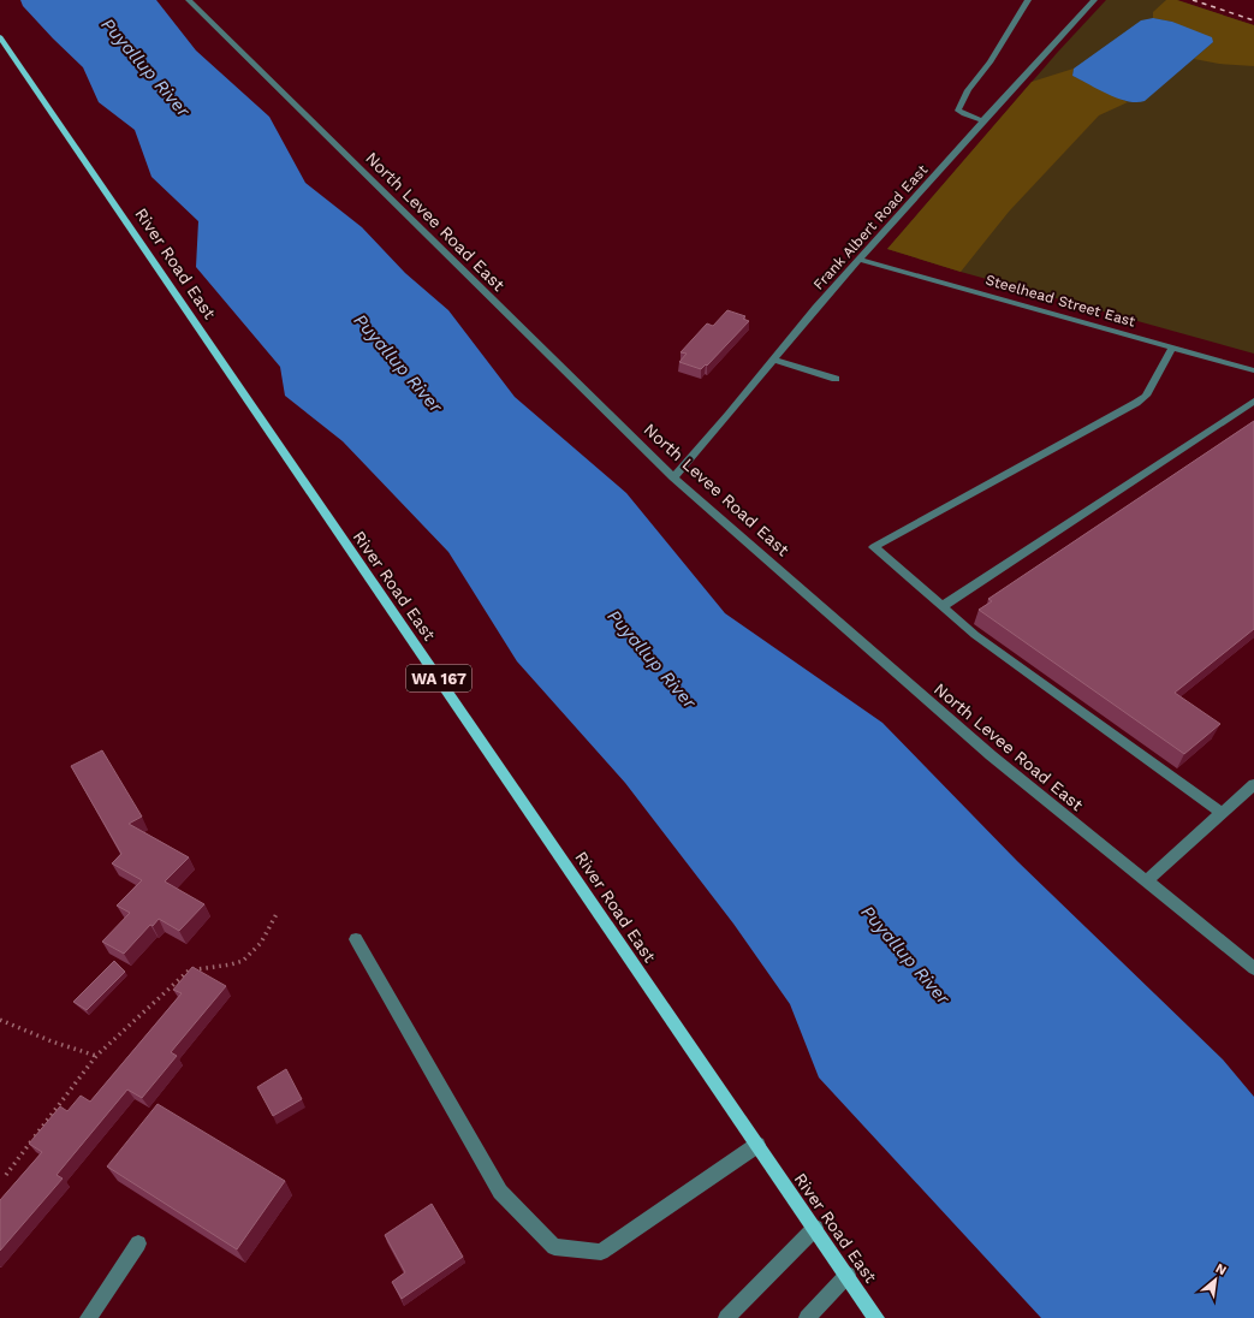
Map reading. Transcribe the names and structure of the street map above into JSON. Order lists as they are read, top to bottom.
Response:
{
  "streets": {
    "main road": ["River Road East", "WA 167"],
    "street": ["North Levee Road East", "Frank Albert Road East", "Steelhead Street East"]
  },
  "crossings": [
    ["North Levee Road East", "Frank Albert Road East"],
    ["Frank Albert Road East", "Steelhead Street East"]
  ],
  "water": ["Puyallup River"],
  "north": "top right"
}
